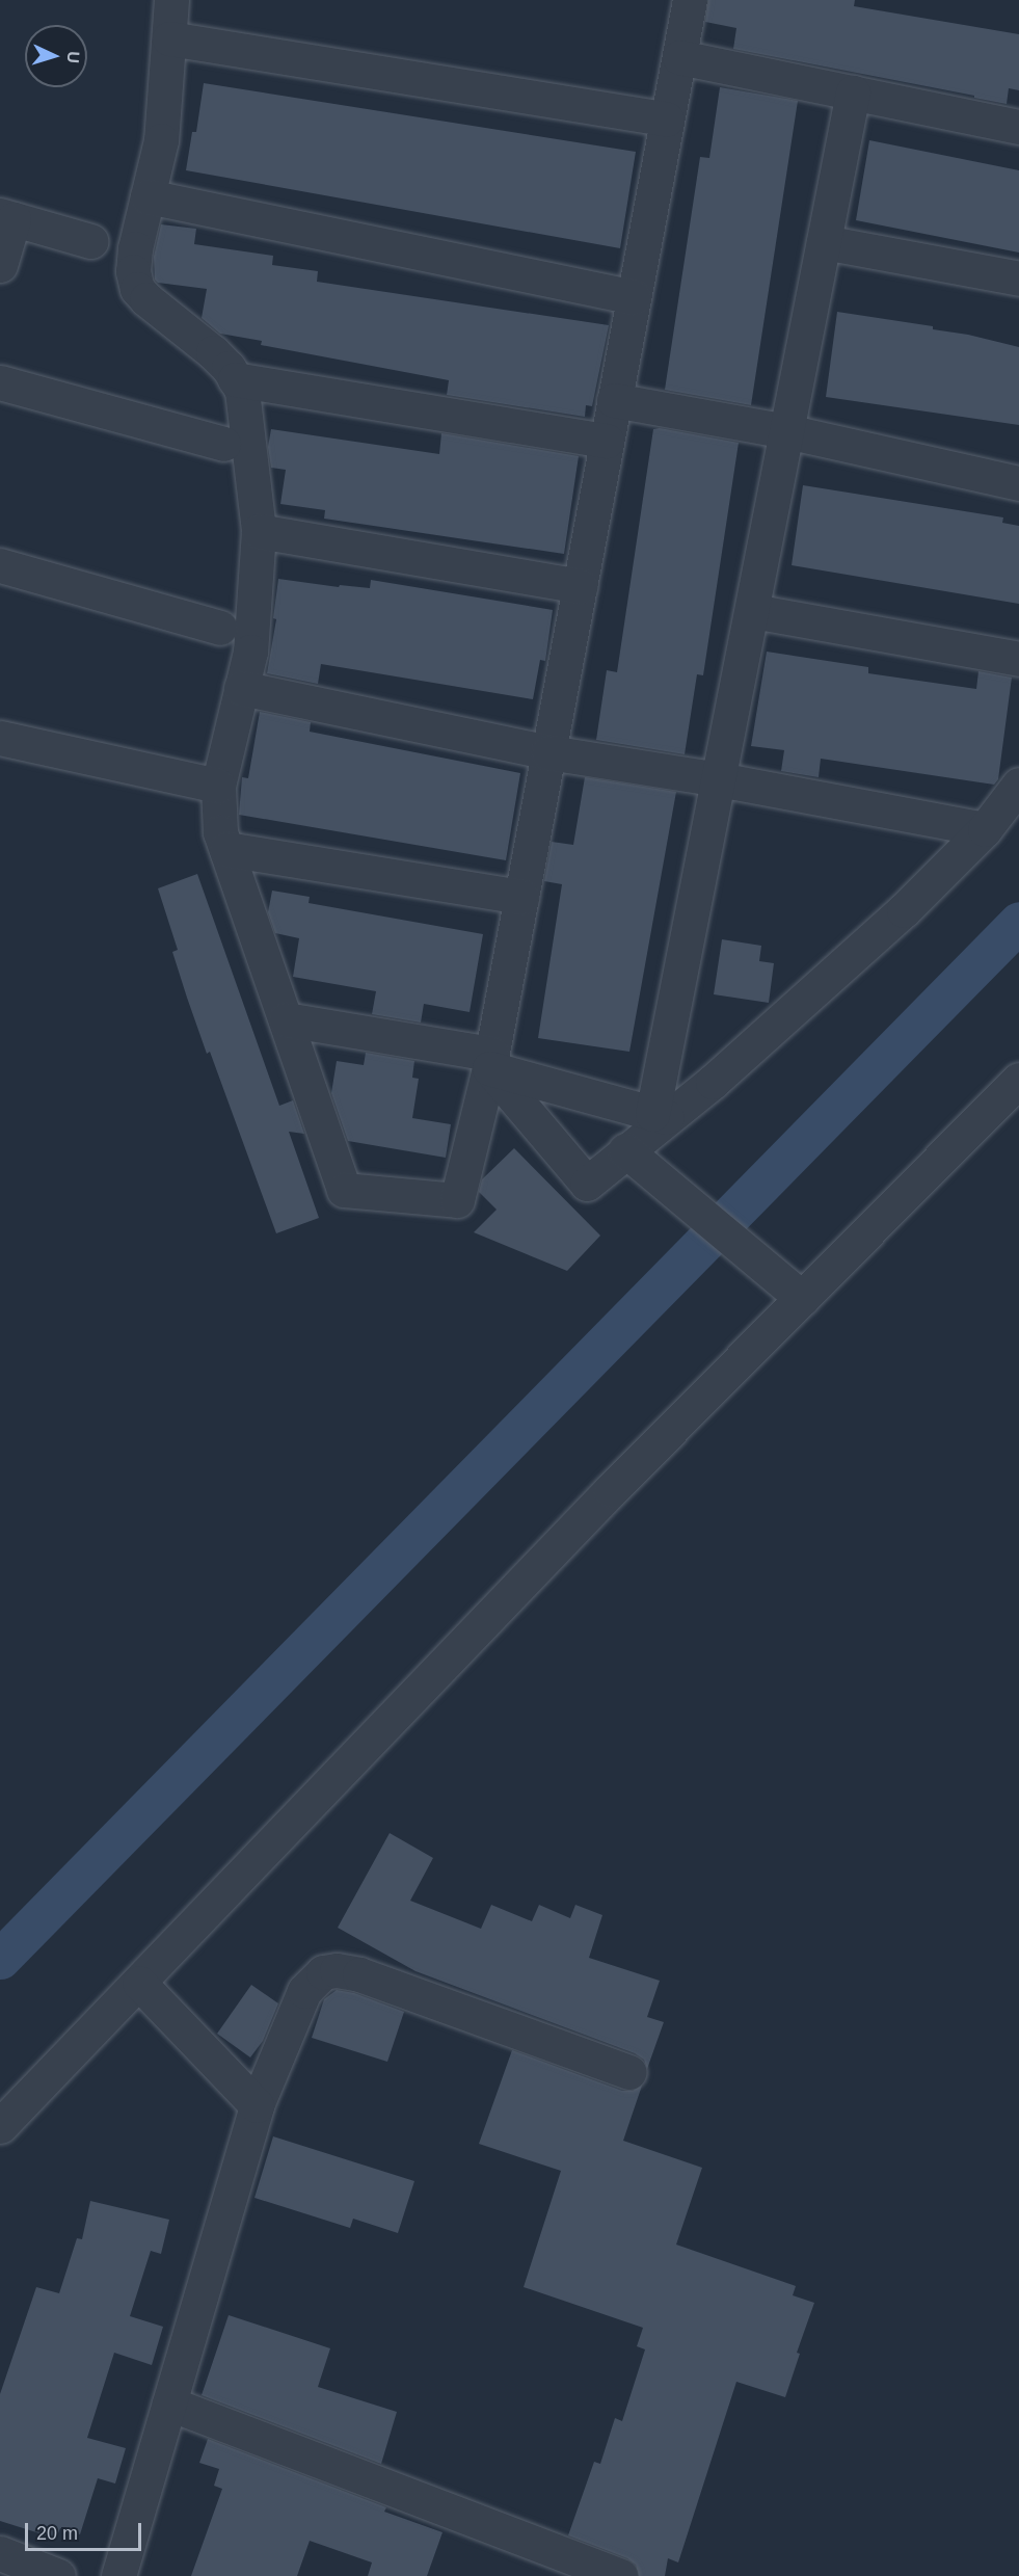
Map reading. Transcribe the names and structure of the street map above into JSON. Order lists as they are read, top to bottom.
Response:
{
  "scale_bar": "20 m",
  "north": "right"
}
